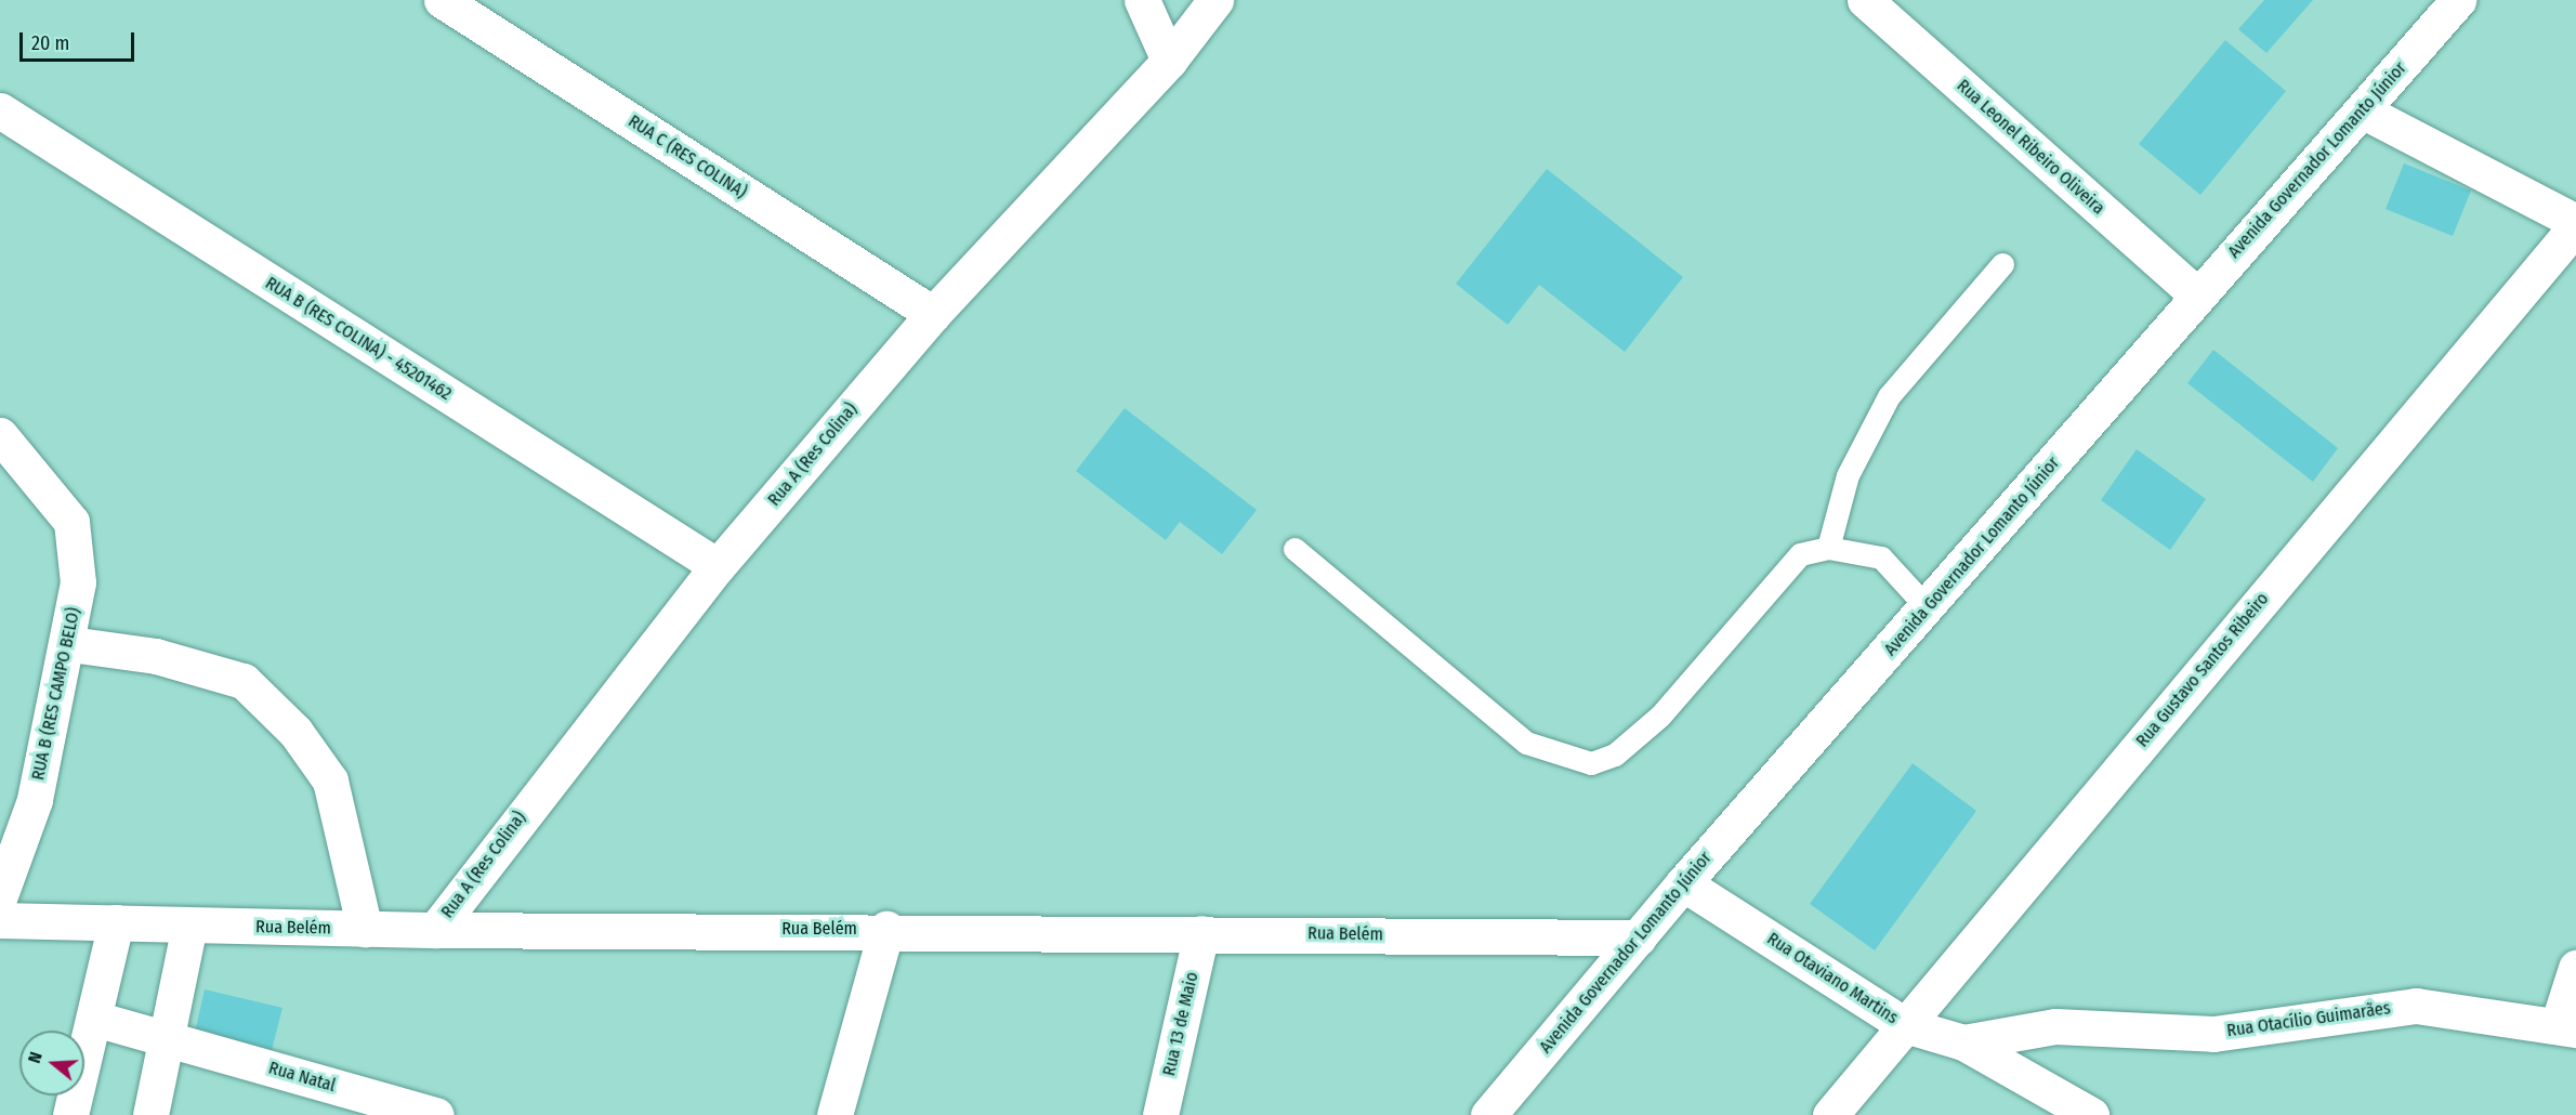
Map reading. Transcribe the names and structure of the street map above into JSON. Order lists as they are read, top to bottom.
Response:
{
  "streets": {
    "street": [
      "Rua Leonel Ribeiro Oliveira",
      "RUA C (RES COLINA)",
      "Avenida Governador Lomanto Júnior",
      "RUA B (RES COLINA) - 45201462",
      "Rua A (Res Colina)",
      "Rua Gustavo Santos Ribeiro",
      "RUA B (RES CAMPO BELO)",
      "Rua Belém",
      "Rua Otaviano Martins",
      "Rua Otacílio Guimarães",
      "Rua 13 de Maio",
      "Rua Natal"
    ]
  },
  "crossings": [
    ["Rua Leonel Ribeiro Oliveira", "Avenida Governador Lomanto Júnior"],
    ["RUA C (RES COLINA)", "Rua A (Res Colina)"],
    ["Avenida Governador Lomanto Júnior", "Rua Belém"],
    ["Avenida Governador Lomanto Júnior", "Rua Otaviano Martins"],
    ["RUA B (RES COLINA) - 45201462", "Rua A (Res Colina)"],
    ["Rua A (Res Colina)", "Rua Belém"],
    ["Rua Gustavo Santos Ribeiro", "Rua Otaviano Martins"],
    ["Rua Belém", "Rua 13 de Maio"],
    ["Rua Otaviano Martins", "Rua Otacílio Guimarães"]
  ],
  "scale_bar": "20 m",
  "north": "left"
}
